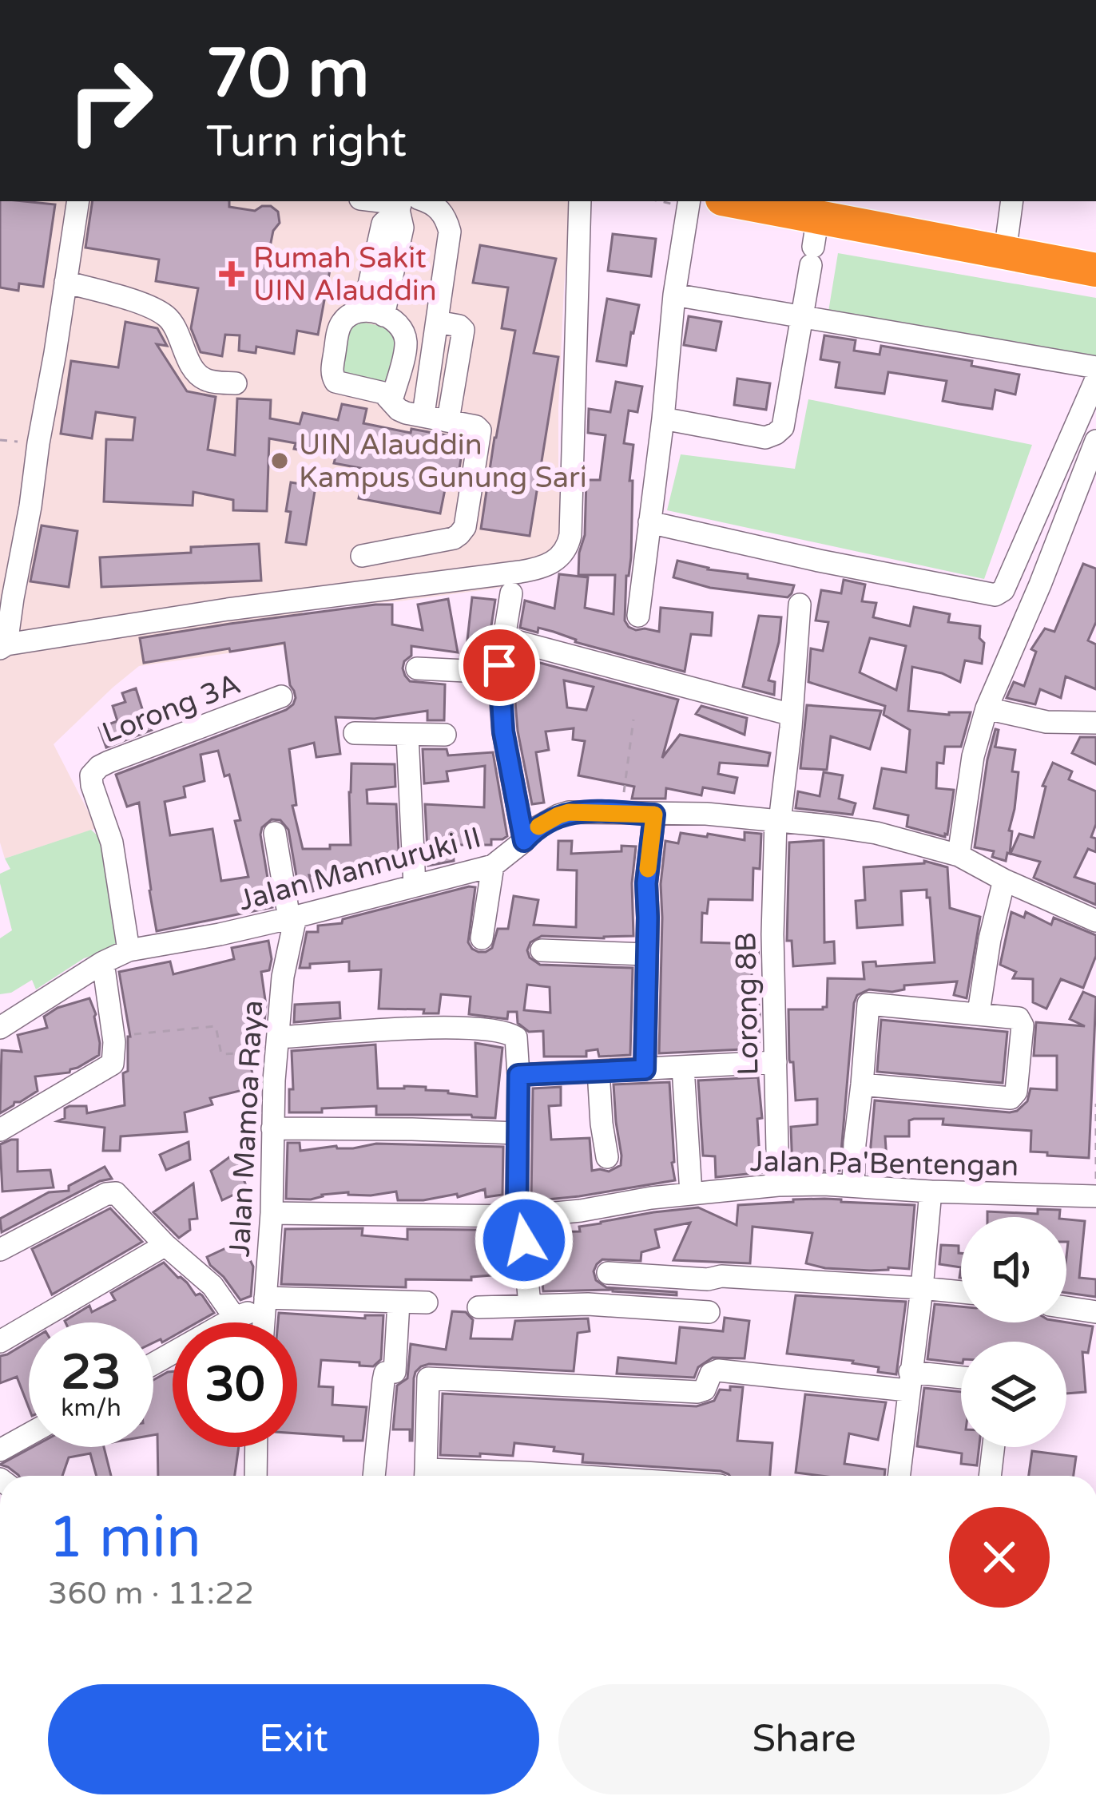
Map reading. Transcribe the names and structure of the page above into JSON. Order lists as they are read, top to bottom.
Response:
{
  "streets": {
    "street": [
      "Lorong 3A",
      "Jalan Mannuruki II",
      "Lorong 8B",
      "Jalan Mamoa Raya",
      "Jalan Pa'Bentengan"
    ]
  },
  "crossings": [
    ["Lorong 3A", "Jalan Mannuruki II"],
    ["Jalan Mannuruki II", "Lorong 8B"],
    ["Jalan Mannuruki II", "Jalan Mamoa Raya"],
    ["Lorong 8B", "Jalan Pa'Bentengan"],
    ["Jalan Mamoa Raya", "Jalan Pa'Bentengan"]
  ],
  "places": {
    "health": ["Rumah Sakit UIN Alauddin"],
    "other": ["UIN Alauddin Kampus Gunung Sari"]
  },
  "page": {
    "turn": ["70 m", "Turn right"],
    "speed": "23 km/h",
    "limit": "30",
    "heading": ["1 min", "360 m · 11:22"],
    "buttons": ["Exit", "Share"]
  }
}
